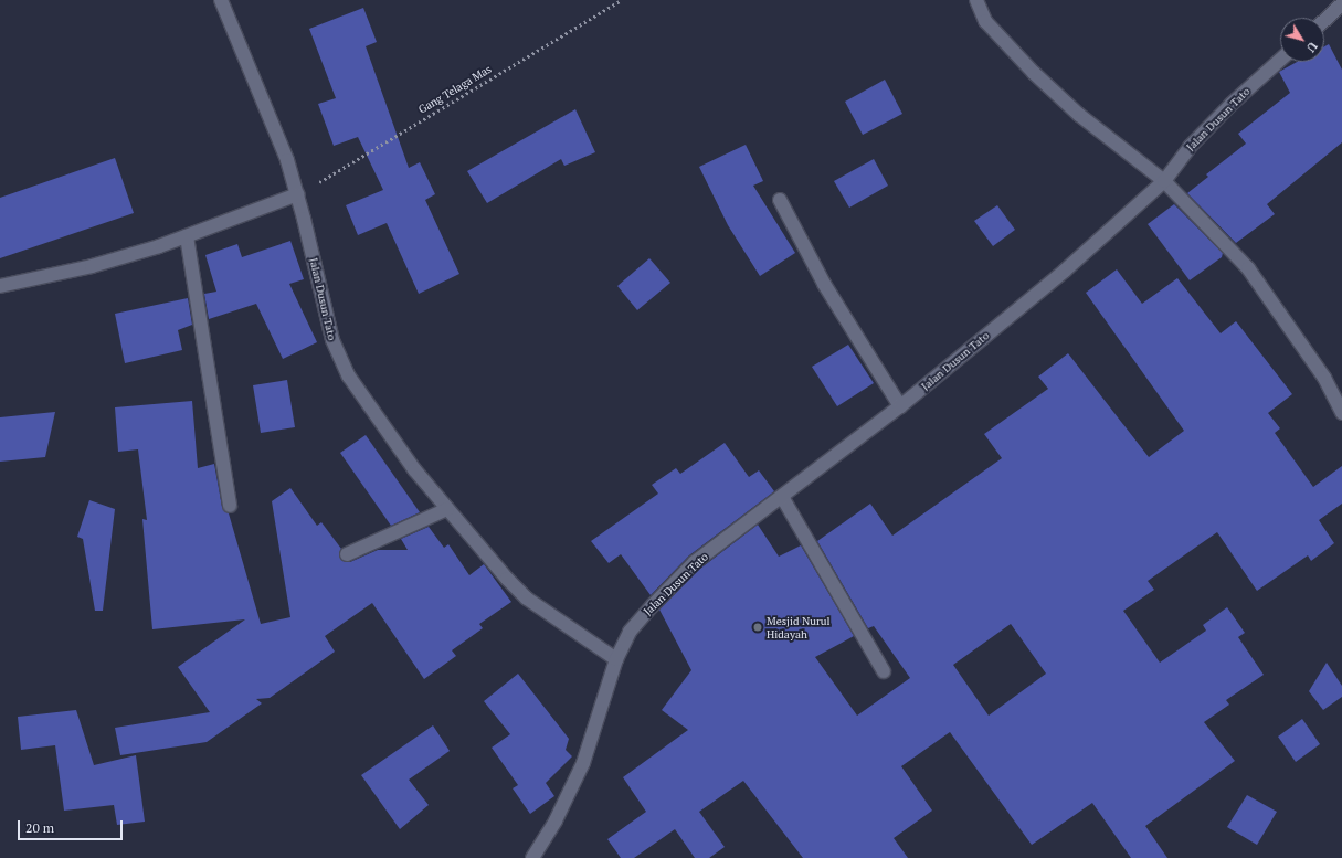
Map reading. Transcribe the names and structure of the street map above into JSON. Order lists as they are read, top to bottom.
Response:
{
  "streets": {
    "street": ["Jalan Dusun Tato"],
    "path": ["Gang Telaga Mas"]
  },
  "crossings": [
    ["Gang Telaga Mas", "Jalan Dusun Tato"]
  ],
  "places": ["Mesjid Nurul Hidayah"],
  "scale_bar": "20 m",
  "north": "bottom right"
}
